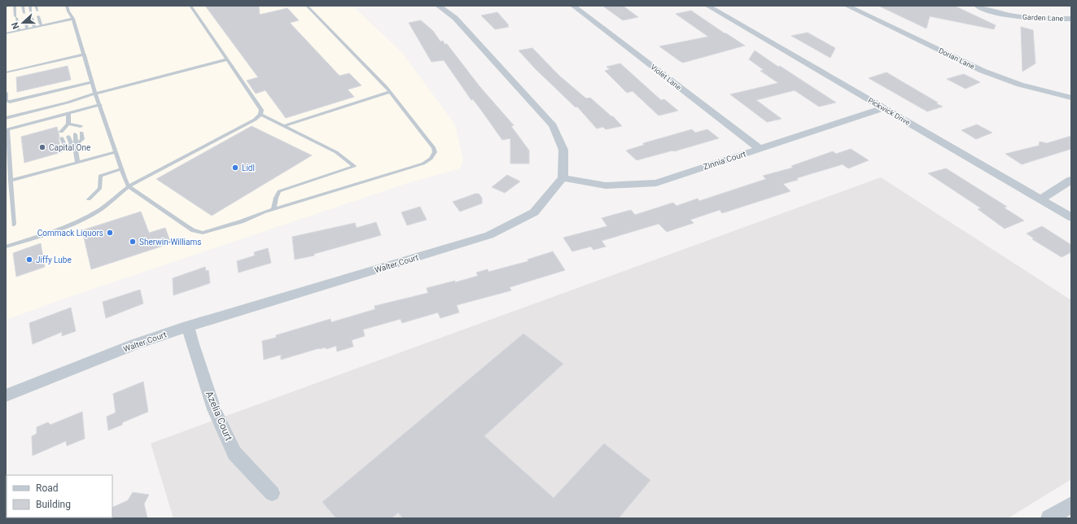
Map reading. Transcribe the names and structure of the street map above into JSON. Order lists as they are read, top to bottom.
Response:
{
  "streets": {
    "street": [
      "Garden Lane",
      "Dorian Lane",
      "Violet Lane",
      "Pickwick Drive",
      "Zinnia Court",
      "Walter Court",
      "Azelia Court"
    ]
  },
  "crossings": [
    ["Violet Lane", "Zinnia Court"],
    ["Pickwick Drive", "Zinnia Court"],
    ["Zinnia Court", "Walter Court"],
    ["Walter Court", "Azelia Court"]
  ],
  "places": [
    "Capital One",
    "Lidl",
    "Commack Liquors",
    "Sherwin-Williams",
    "Jiffy Lube"
  ],
  "legend": ["Road", "Building"],
  "north": "left"
}
